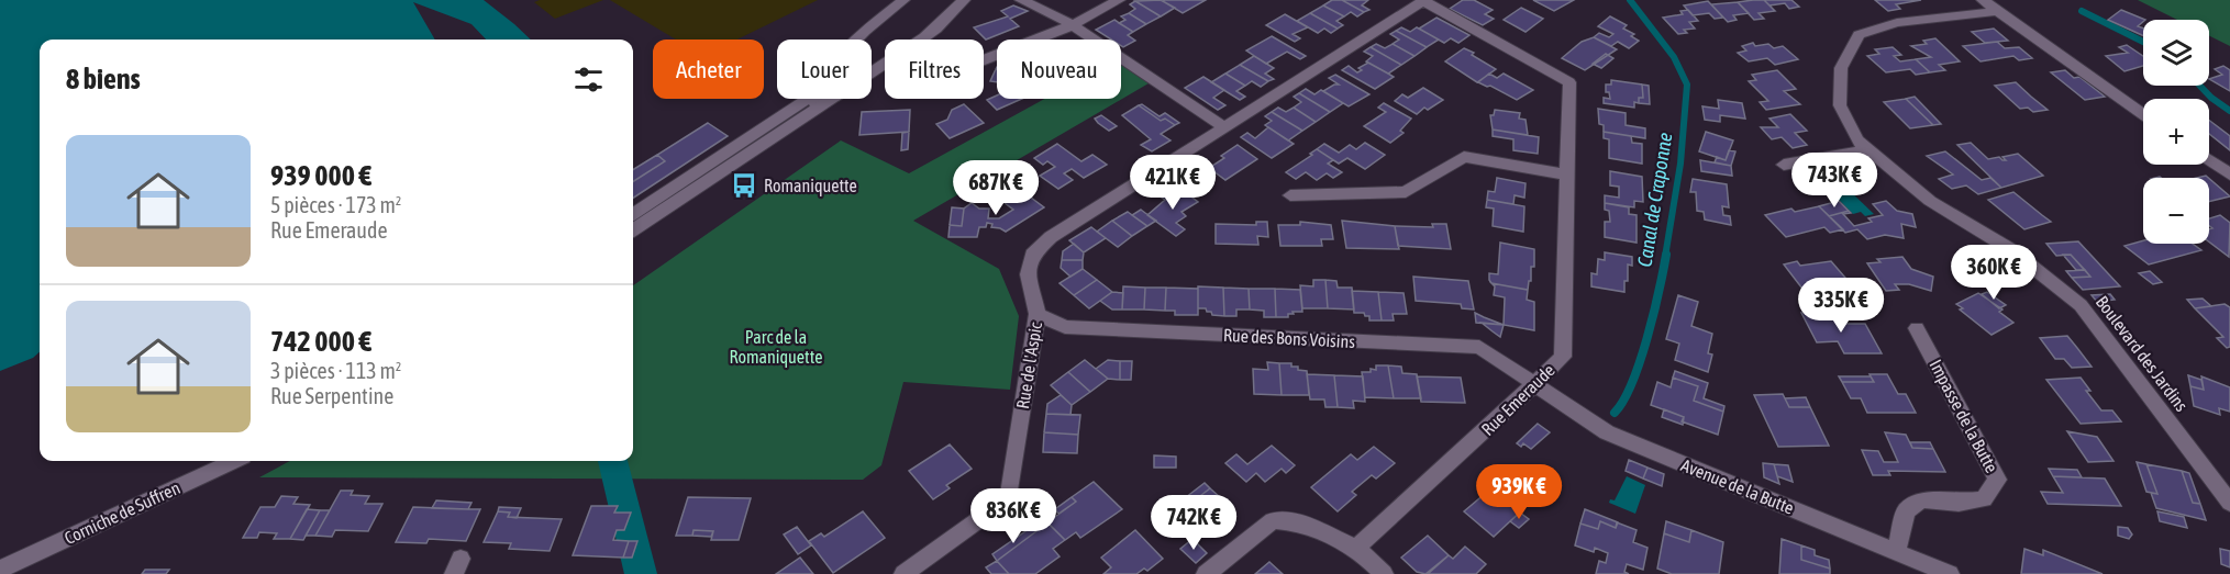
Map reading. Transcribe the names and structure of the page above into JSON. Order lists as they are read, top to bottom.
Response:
{
  "streets": {
    "street": [
      "Rue des Bons Voisins",
      "Boulevard des Jardins",
      "Rue de l'Aspic",
      "Rue Emeraude",
      "Impasse de la Butte",
      "Avenue de la Butte",
      "Corniche de Suffren"
    ]
  },
  "crossings": [
    ["Rue des Bons Voisins", "Rue de l'Aspic"],
    ["Rue des Bons Voisins", "Rue Emeraude"],
    ["Rue des Bons Voisins", "Avenue de la Butte"],
    ["Rue de l'Aspic", "Rue Emeraude"],
    ["Rue Emeraude", "Avenue de la Butte"],
    ["Impasse de la Butte", "Avenue de la Butte"]
  ],
  "water": ["Canal de Craponne"],
  "parks": ["Parc de la Romaniquette"],
  "places": {
    "bus stop": ["Romaniquette"]
  },
  "page": {
    "map_buttons": ["+", "−"],
    "chip": [
      "Acheter",
      "Louer",
      "Filtres",
      "Nouveau"
    ],
    "heading": "8 biens",
    "list": [
      {
        "name": "939 000 €",
        "note": "5 pièces · 173 m² · Rue Emeraude"
      },
      {
        "name": "742 000 €",
        "note": "3 pièces · 113 m² · Rue Serpentine"
      }
    ],
    "price": [
      "743K €",
      "421K €",
      "687K €",
      "360K €",
      "335K €",
      "939K €",
      "836K €",
      "742K €"
    ]
  }
}
